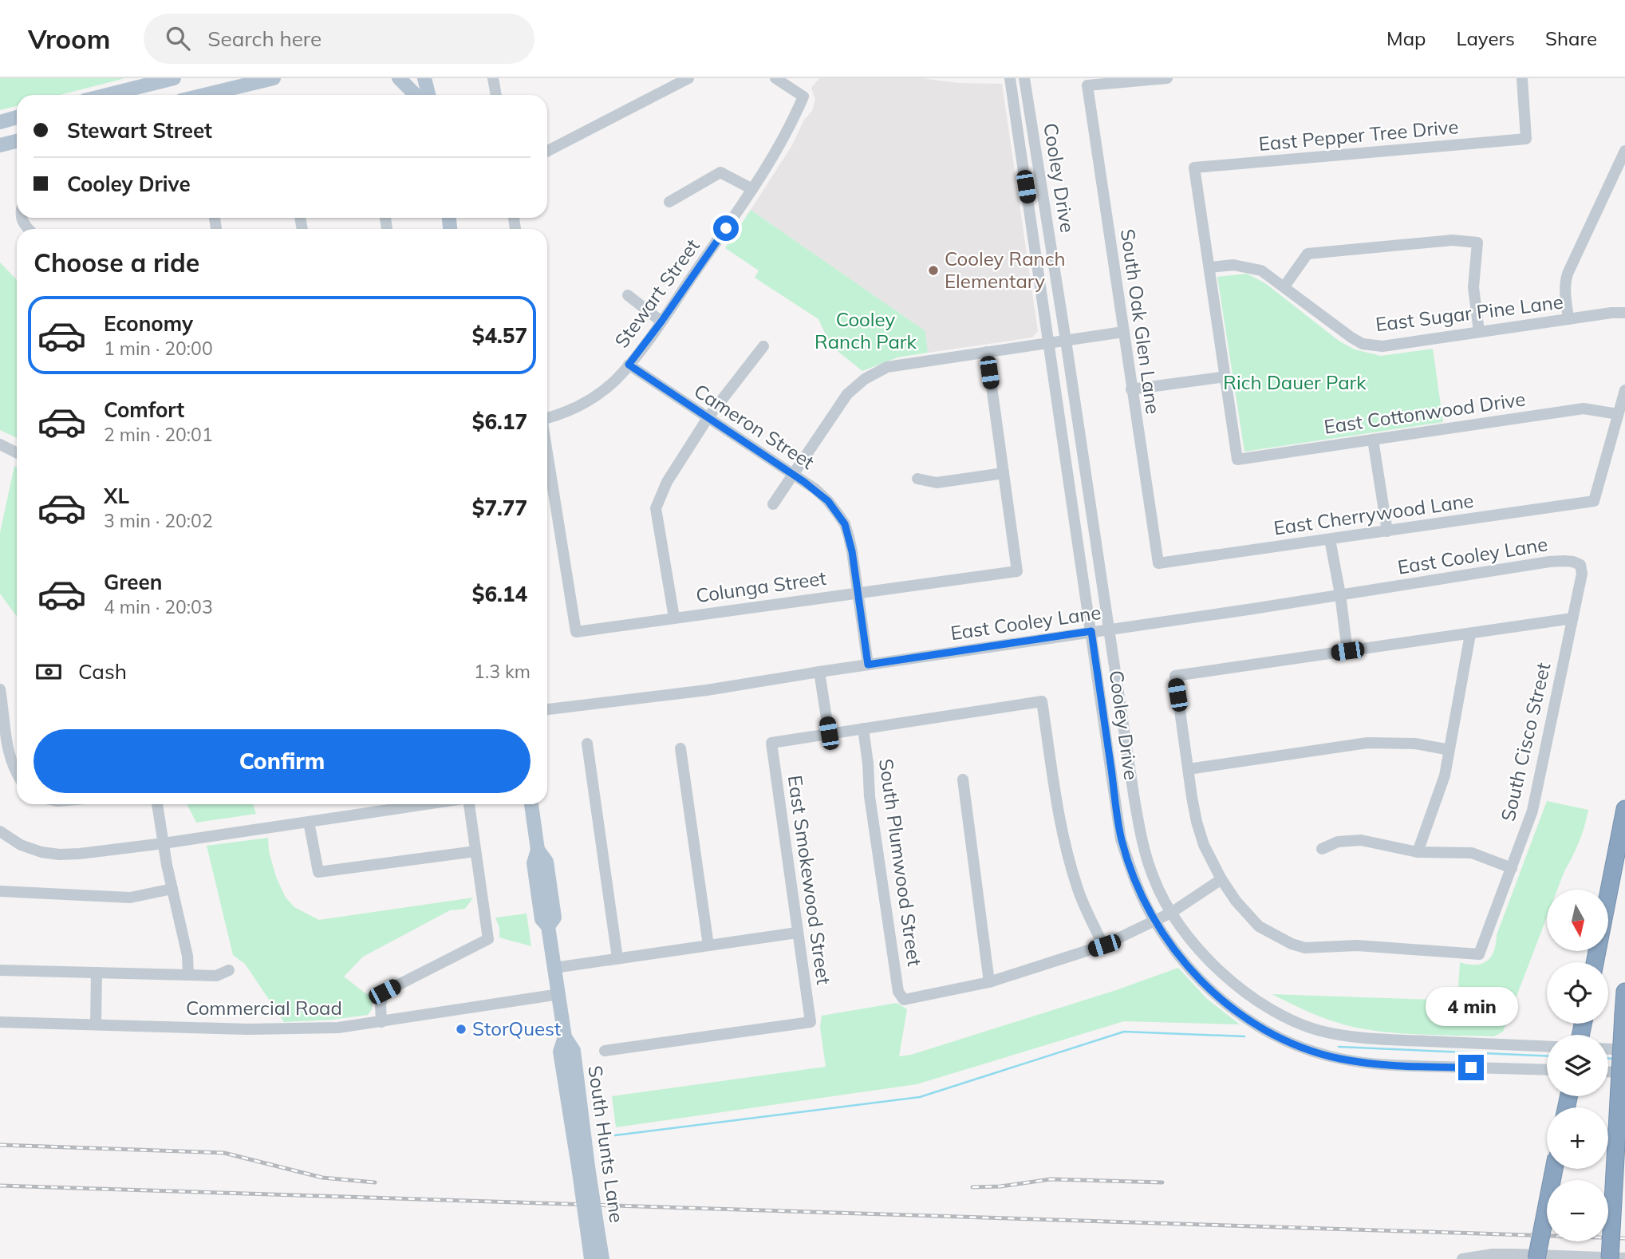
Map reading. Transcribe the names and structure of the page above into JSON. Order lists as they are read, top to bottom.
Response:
{
  "streets": {
    "main road": ["South Hunts Lane"],
    "street": [
      "East Pepper Tree Drive",
      "Cooley Drive",
      "Stewart Street",
      "East Sugar Pine Lane",
      "South Oak Glen Lane",
      "East Cottonwood Drive",
      "Cameron Street",
      "East Cherrywood Lane",
      "East Cooley Lane",
      "Colunga Street",
      "South Cisco Street",
      "South Plumwood Street",
      "East Smokewood Street",
      "Commercial Road"
    ]
  },
  "crossings": [
    ["East Pepper Tree Drive", "East Sugar Pine Lane"],
    ["Cooley Drive", "East Cooley Lane"],
    ["Stewart Street", "Cameron Street"],
    ["South Oak Glen Lane", "East Cherrywood Lane"],
    ["East Cottonwood Drive", "East Cherrywood Lane"],
    ["Cameron Street", "East Cooley Lane"],
    ["Cameron Street", "Colunga Street"],
    ["East Cooley Lane", "South Cisco Street"],
    ["Commercial Road", "South Hunts Lane"]
  ],
  "parks": ["Cooley Ranch Park", "Rich Dauer Park"],
  "places": ["Cooley Ranch Elementary", "StorQuest"],
  "north": "bottom",
  "page": {
    "header": "Vroom",
    "search": "Search here",
    "nav": ["Map", "Layers", "Share"],
    "banner": ["Stewart Street", "Cooley Drive"],
    "heading": "Choose a ride",
    "list": [
      {
        "name": "Economy",
        "note": "1 min · 20:00",
        "value": "$4.57"
      },
      {
        "name": "Comfort",
        "note": "2 min · 20:01",
        "value": "$6.17"
      },
      {
        "name": "XL",
        "note": "3 min · 20:02",
        "value": "$7.77"
      },
      {
        "name": "Green",
        "note": "4 min · 20:03",
        "value": "$6.14"
      }
    ],
    "pay": ["Cash", "1.3 km"],
    "buttons": "Confirm",
    "map_buttons": ["+", "−"],
    "bubble": "4 min"
  }
}
